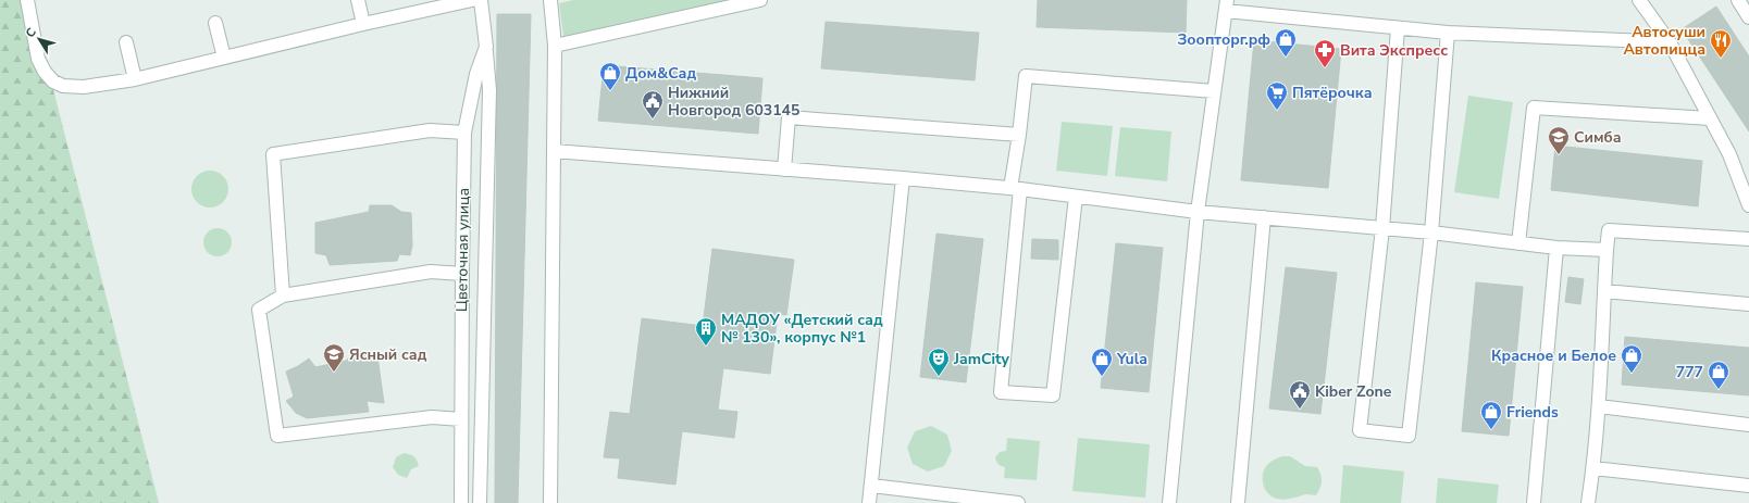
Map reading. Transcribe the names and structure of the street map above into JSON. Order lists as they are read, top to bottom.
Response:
{
  "streets": {
    "street": ["Цветочная улица"]
  },
  "places": {
    "shop": [
      "Зоопторг.рф",
      "Дом&Сад",
      "Красное и Белое",
      "Yula",
      "777",
      "Friends"
    ],
    "restaurant": ["Автосуши Автопицца"],
    "pharmacy": ["Вита Экспресс"],
    "supermarket": ["Пятёрочка"],
    "public building": ["Нижний Новгород 603145", "Kiber Zone"],
    "school or university": ["Симба", "Ясный сад"],
    "building": ["МАДОУ «Детский сад № 130», корпус №1"],
    "theatre": ["JamCity"]
  },
  "north": "top left"
}
